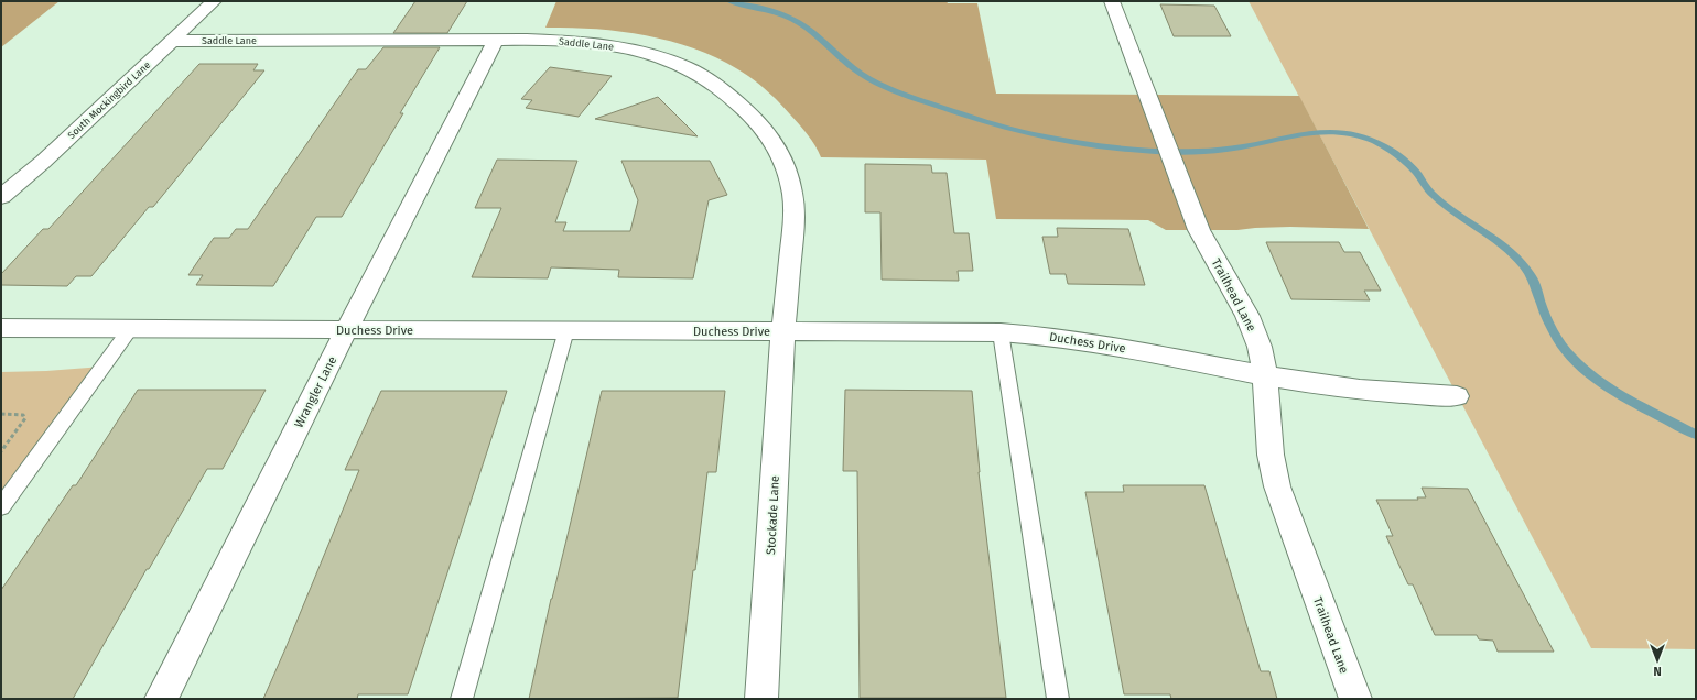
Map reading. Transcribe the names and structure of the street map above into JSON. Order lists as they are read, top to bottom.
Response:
{
  "streets": {
    "street": [
      "Saddle Lane",
      "South Mockingbird Lane",
      "Trailhead Lane",
      "Duchess Drive",
      "Wrangler Lane",
      "Stockade Lane"
    ]
  },
  "crossings": [
    ["Saddle Lane", "South Mockingbird Lane"],
    ["Saddle Lane", "Duchess Drive"],
    ["Saddle Lane", "Wrangler Lane"],
    ["Saddle Lane", "Stockade Lane"],
    ["Trailhead Lane", "Duchess Drive"],
    ["Duchess Drive", "Wrangler Lane"],
    ["Duchess Drive", "Stockade Lane"]
  ],
  "north": "bottom"
}
